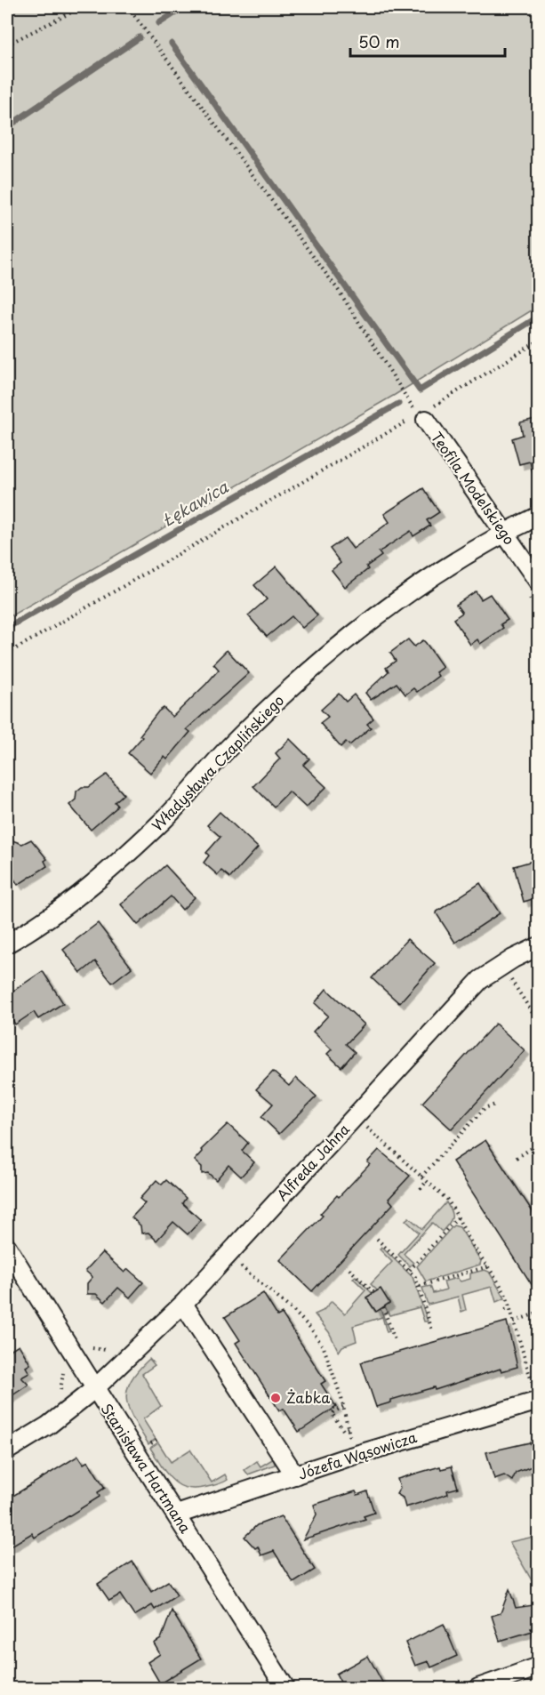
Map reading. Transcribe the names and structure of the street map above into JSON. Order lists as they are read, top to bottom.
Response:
{
  "streets": {
    "street": [
      "Teofila Modelskiego",
      "Władysława Czaplińskiego",
      "Alfreda Jahna",
      "Józefa Wąsowicza",
      "Stanisława Hartmana"
    ]
  },
  "crossings": [
    ["Teofila Modelskiego", "Władysława Czaplińskiego"],
    ["Alfreda Jahna", "Stanisława Hartmana"],
    ["Józefa Wąsowicza", "Stanisława Hartmana"]
  ],
  "water": ["Łękawica"],
  "places": ["Żabka"],
  "scale_bar": "50 m"
}
